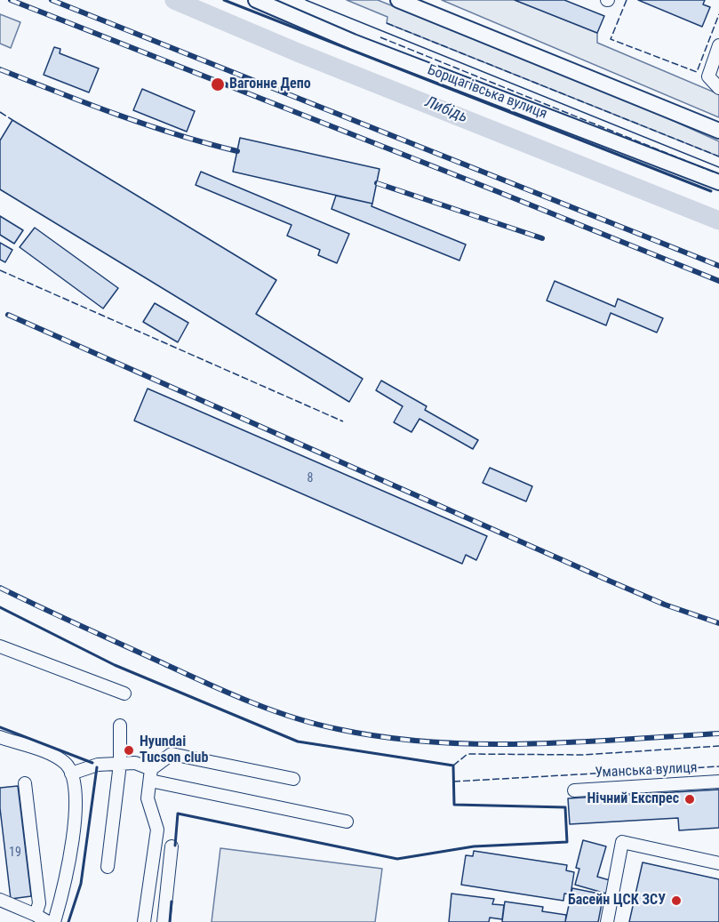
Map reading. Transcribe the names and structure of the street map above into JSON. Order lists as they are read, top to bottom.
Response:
{
  "streets": {
    "main road": ["Борщагівська вулиця"],
    "street": ["Уманська вулиця"]
  },
  "water": ["Либідь"],
  "places": [
    "Вагонне Депо",
    "Hyundai Tucson club",
    "Нічний Експрес",
    "Басейн ЦСК ЗСУ"
  ],
  "house_numbers": ["8", "19"]
}
